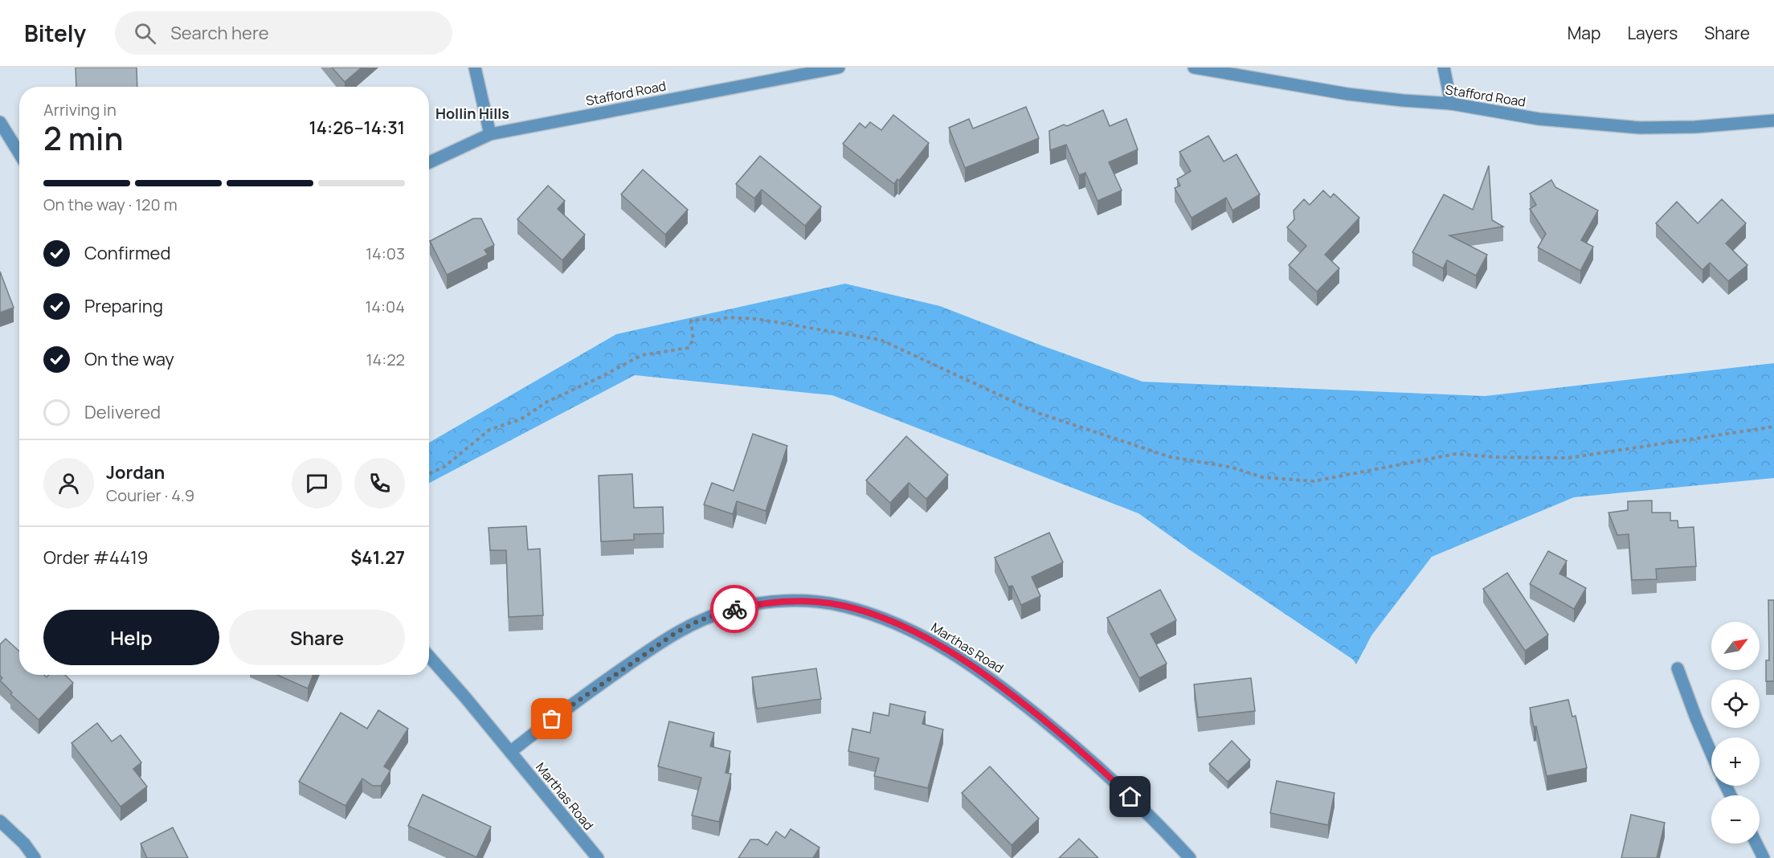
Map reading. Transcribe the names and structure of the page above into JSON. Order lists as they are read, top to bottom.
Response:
{
  "streets": {
    "street": ["Stafford Road", "Marthas Road"]
  },
  "districts": ["Hollin Hills"],
  "north": "top right",
  "page": {
    "header": "Bitely",
    "search": "Search here",
    "nav": ["Map", "Layers", "Share"],
    "heading": ["2 min", "Arriving in", "14:26–14:31"],
    "panel": [
      "Jordan",
      "Courier · 4.9",
      "Order #4419",
      "$41.27"
    ],
    "bar": "On the way · 120 m",
    "list": [
      ["Confirmed", "14:03"],
      ["Preparing", "14:04"],
      ["On the way", "14:22"],
      "Delivered"
    ],
    "buttons": ["Help", "Share"],
    "map_buttons": ["+", "−"]
  }
}
